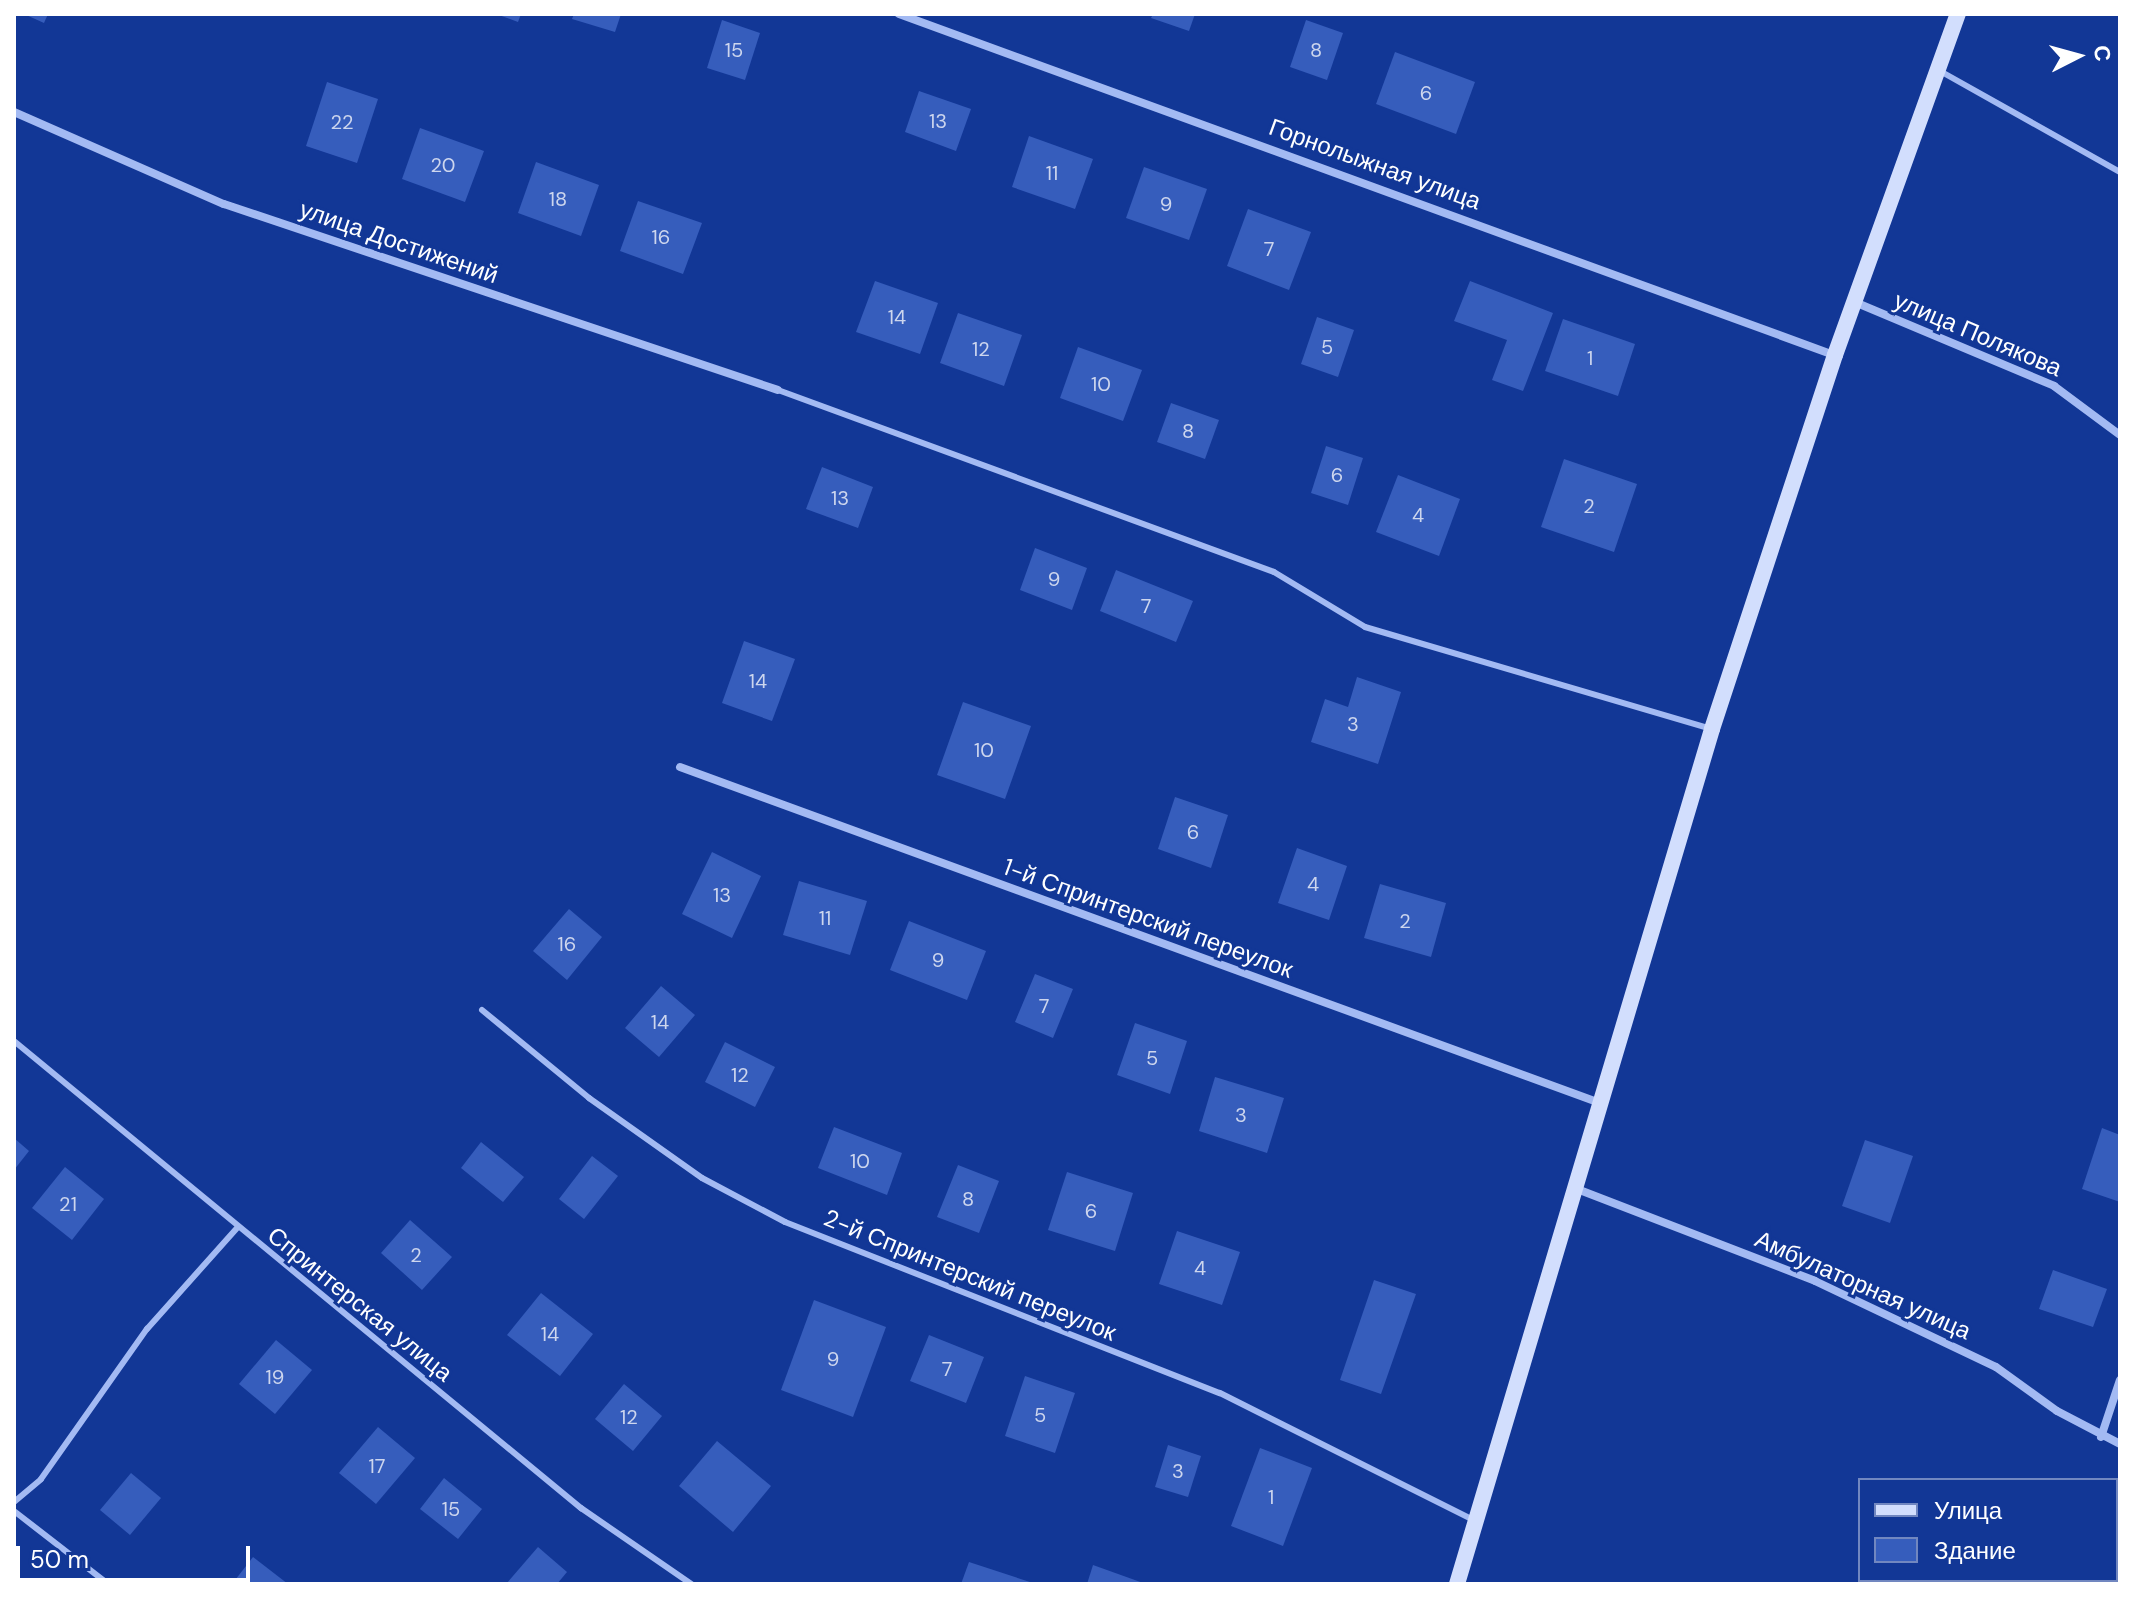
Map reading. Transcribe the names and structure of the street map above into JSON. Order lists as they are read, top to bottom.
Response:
{
  "streets": {
    "street": [
      "Горнолыжная улица",
      "улица Достижений",
      "улица Полякова",
      "1-й Спринтерский переулок",
      "Амбулаторная улица"
    ],
    "lane": ["2-й Спринтерский переулок", "Спринтерская улица"]
  },
  "house_numbers": [
    "15",
    "8",
    "6",
    "13",
    "22",
    "20",
    "11",
    "18",
    "9",
    "16",
    "7",
    "14",
    "5",
    "12",
    "1",
    "10",
    "8",
    "6",
    "13",
    "2",
    "4",
    "9",
    "7",
    "14",
    "3",
    "10",
    "6",
    "4",
    "13",
    "11",
    "2",
    "16",
    "9",
    "7",
    "14",
    "5",
    "12",
    "3",
    "10",
    "8",
    "21",
    "6",
    "2",
    "4",
    "14",
    "9",
    "7",
    "19",
    "5",
    "12",
    "17",
    "3",
    "1",
    "15"
  ],
  "legend": ["Улица", "Здание"],
  "scale_bar": "50 m",
  "north": "right"
}
